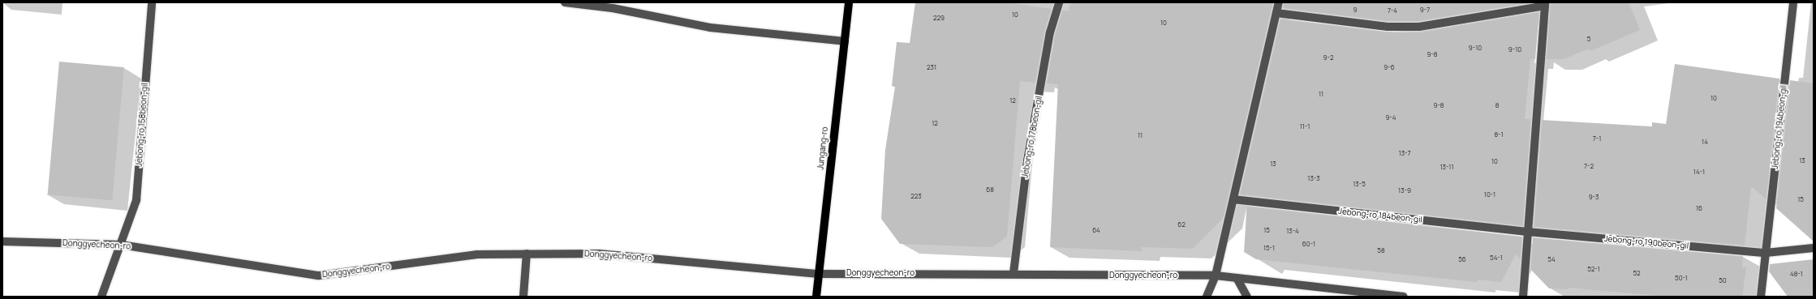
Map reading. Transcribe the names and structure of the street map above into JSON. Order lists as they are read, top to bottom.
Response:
{
  "streets": {
    "main road": ["Jungang-ro"],
    "street": [
      "Jebong-ro 158beon-gil",
      "Jebong-ro 194beon-gil",
      "Jebong-ro 178beon-gil",
      "Jebong-ro 184beon-gil",
      "Jebong-ro 190beon-gil",
      "Donggyecheon-ro"
    ]
  },
  "crossings": [
    ["Jebong-ro 158beon-gil", "Donggyecheon-ro"],
    ["Jebong-ro 194beon-gil", "Jebong-ro 190beon-gil"],
    ["Jebong-ro 178beon-gil", "Donggyecheon-ro"],
    ["Jungang-ro", "Donggyecheon-ro"],
    ["Jebong-ro 184beon-gil", "Jebong-ro 190beon-gil"]
  ],
  "house_numbers": [
    "9",
    "9-7",
    "7-4",
    "10",
    "229",
    "10",
    "5",
    "9-10",
    "9-10",
    "9-8",
    "9-2",
    "231",
    "9-6",
    "11",
    "10",
    "12",
    "9-8",
    "8",
    "9-4",
    "12",
    "11-1",
    "8-1",
    "11",
    "7-1",
    "14",
    "13-7",
    "13",
    "10",
    "13",
    "7-2",
    "13-11",
    "14-1",
    "13-3",
    "13-5",
    "68",
    "13-9",
    "10-1",
    "223",
    "9-3",
    "15",
    "16",
    "62",
    "64",
    "15",
    "13-4",
    "60-1",
    "15-1",
    "58",
    "54-1",
    "56",
    "54",
    "52-1",
    "52",
    "48-1",
    "50-1",
    "50"
  ]
}
